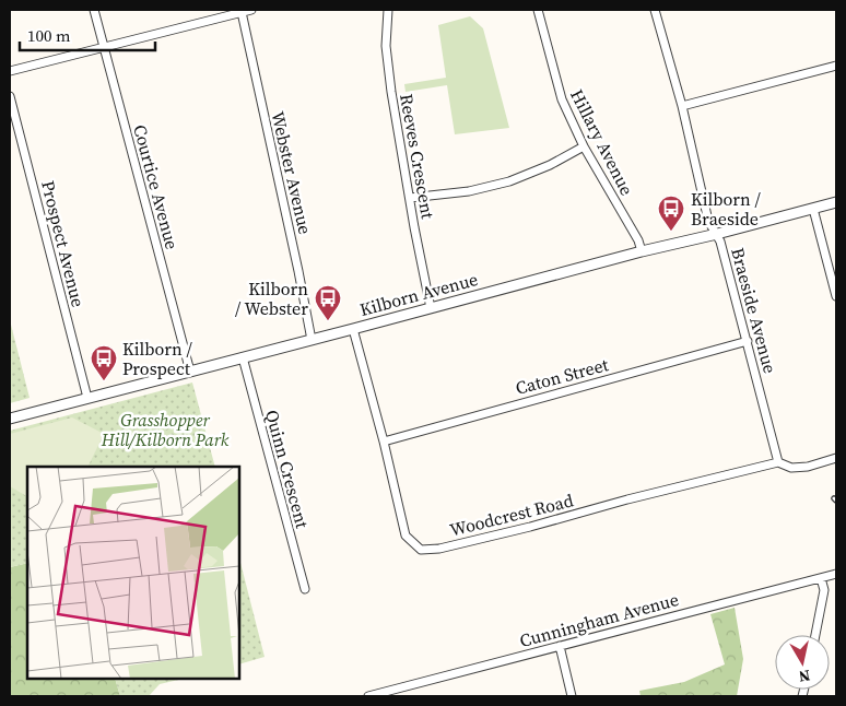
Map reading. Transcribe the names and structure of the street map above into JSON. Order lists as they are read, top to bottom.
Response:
{
  "streets": {
    "street": [
      "Hillary Avenue",
      "Reeves Crescent",
      "Webster Avenue",
      "Courtice Avenue",
      "Prospect Avenue",
      "Kilborn Avenue",
      "Braeside Avenue",
      "Caton Street",
      "Quinn Crescent",
      "Woodcrest Road",
      "Cunningham Avenue"
    ]
  },
  "crossings": [
    ["Hillary Avenue", "Kilborn Avenue"],
    ["Reeves Crescent", "Kilborn Avenue"],
    ["Webster Avenue", "Kilborn Avenue"],
    ["Courtice Avenue", "Kilborn Avenue"],
    ["Prospect Avenue", "Kilborn Avenue"],
    ["Kilborn Avenue", "Braeside Avenue"],
    ["Kilborn Avenue", "Quinn Crescent"],
    ["Kilborn Avenue", "Woodcrest Road"],
    ["Braeside Avenue", "Caton Street"],
    ["Braeside Avenue", "Woodcrest Road"],
    ["Caton Street", "Woodcrest Road"]
  ],
  "parks": ["Grasshopper Hill/Kilborn Park"],
  "places": {
    "bus stop": ["Kilborn / Braeside", "Kilborn / Webster", "Kilborn / Prospect"]
  },
  "scale_bar": "100 m",
  "north": "bottom"
}
